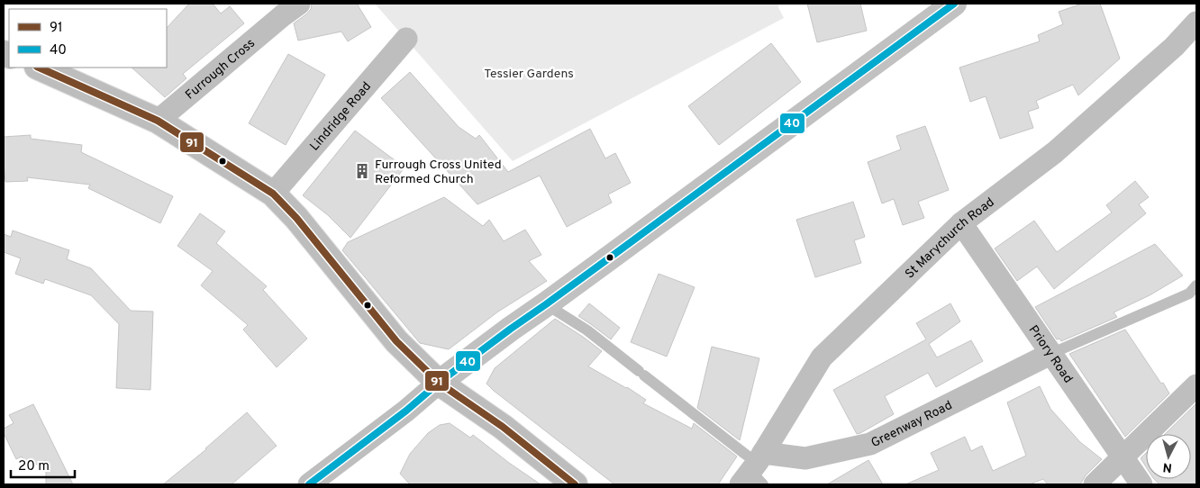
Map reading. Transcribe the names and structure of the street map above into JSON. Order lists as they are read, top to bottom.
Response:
{
  "streets": {
    "street": [
      "Furrough Cross",
      "Lindridge Road",
      "St Marychurch Road",
      "Priory Road",
      "Greenway Road"
    ]
  },
  "crossings": [
    ["St Marychurch Road", "Priory Road"],
    ["St Marychurch Road", "Greenway Road"],
    ["Priory Road", "Greenway Road"]
  ],
  "parks": ["Tessier Gardens"],
  "places": {
    "building": ["Furrough Cross United Reformed Church"]
  },
  "lines": ["transit line 40", "transit line 91"],
  "legend": ["91", "40"],
  "scale_bar": "20 m",
  "north": "bottom"
}
